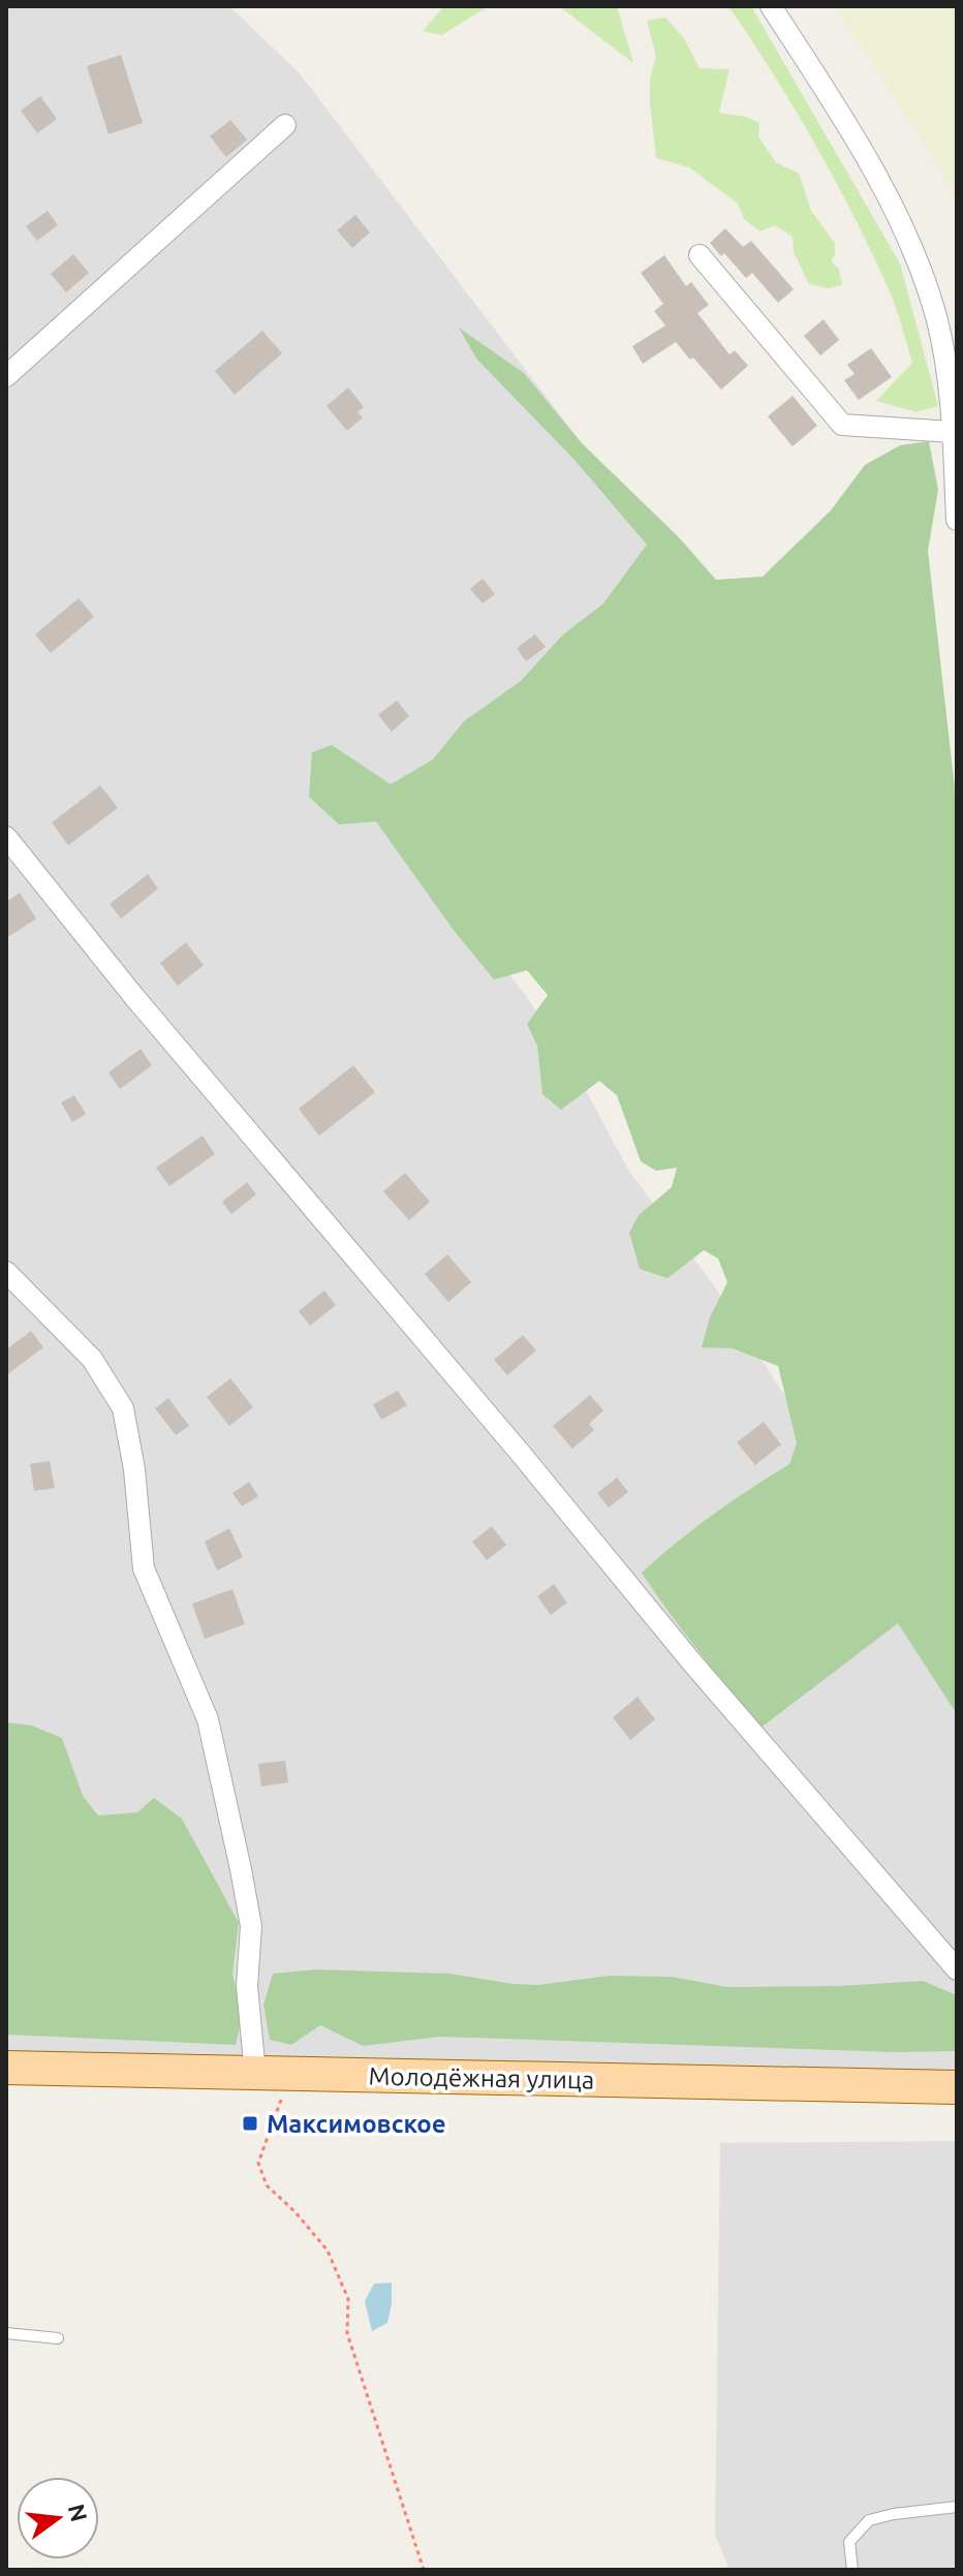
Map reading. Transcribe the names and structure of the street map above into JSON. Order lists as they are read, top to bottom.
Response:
{
  "streets": {
    "main road": ["Молодёжная улица"]
  },
  "places": {
    "transit": ["Максимовское"]
  },
  "north": "right"
}
